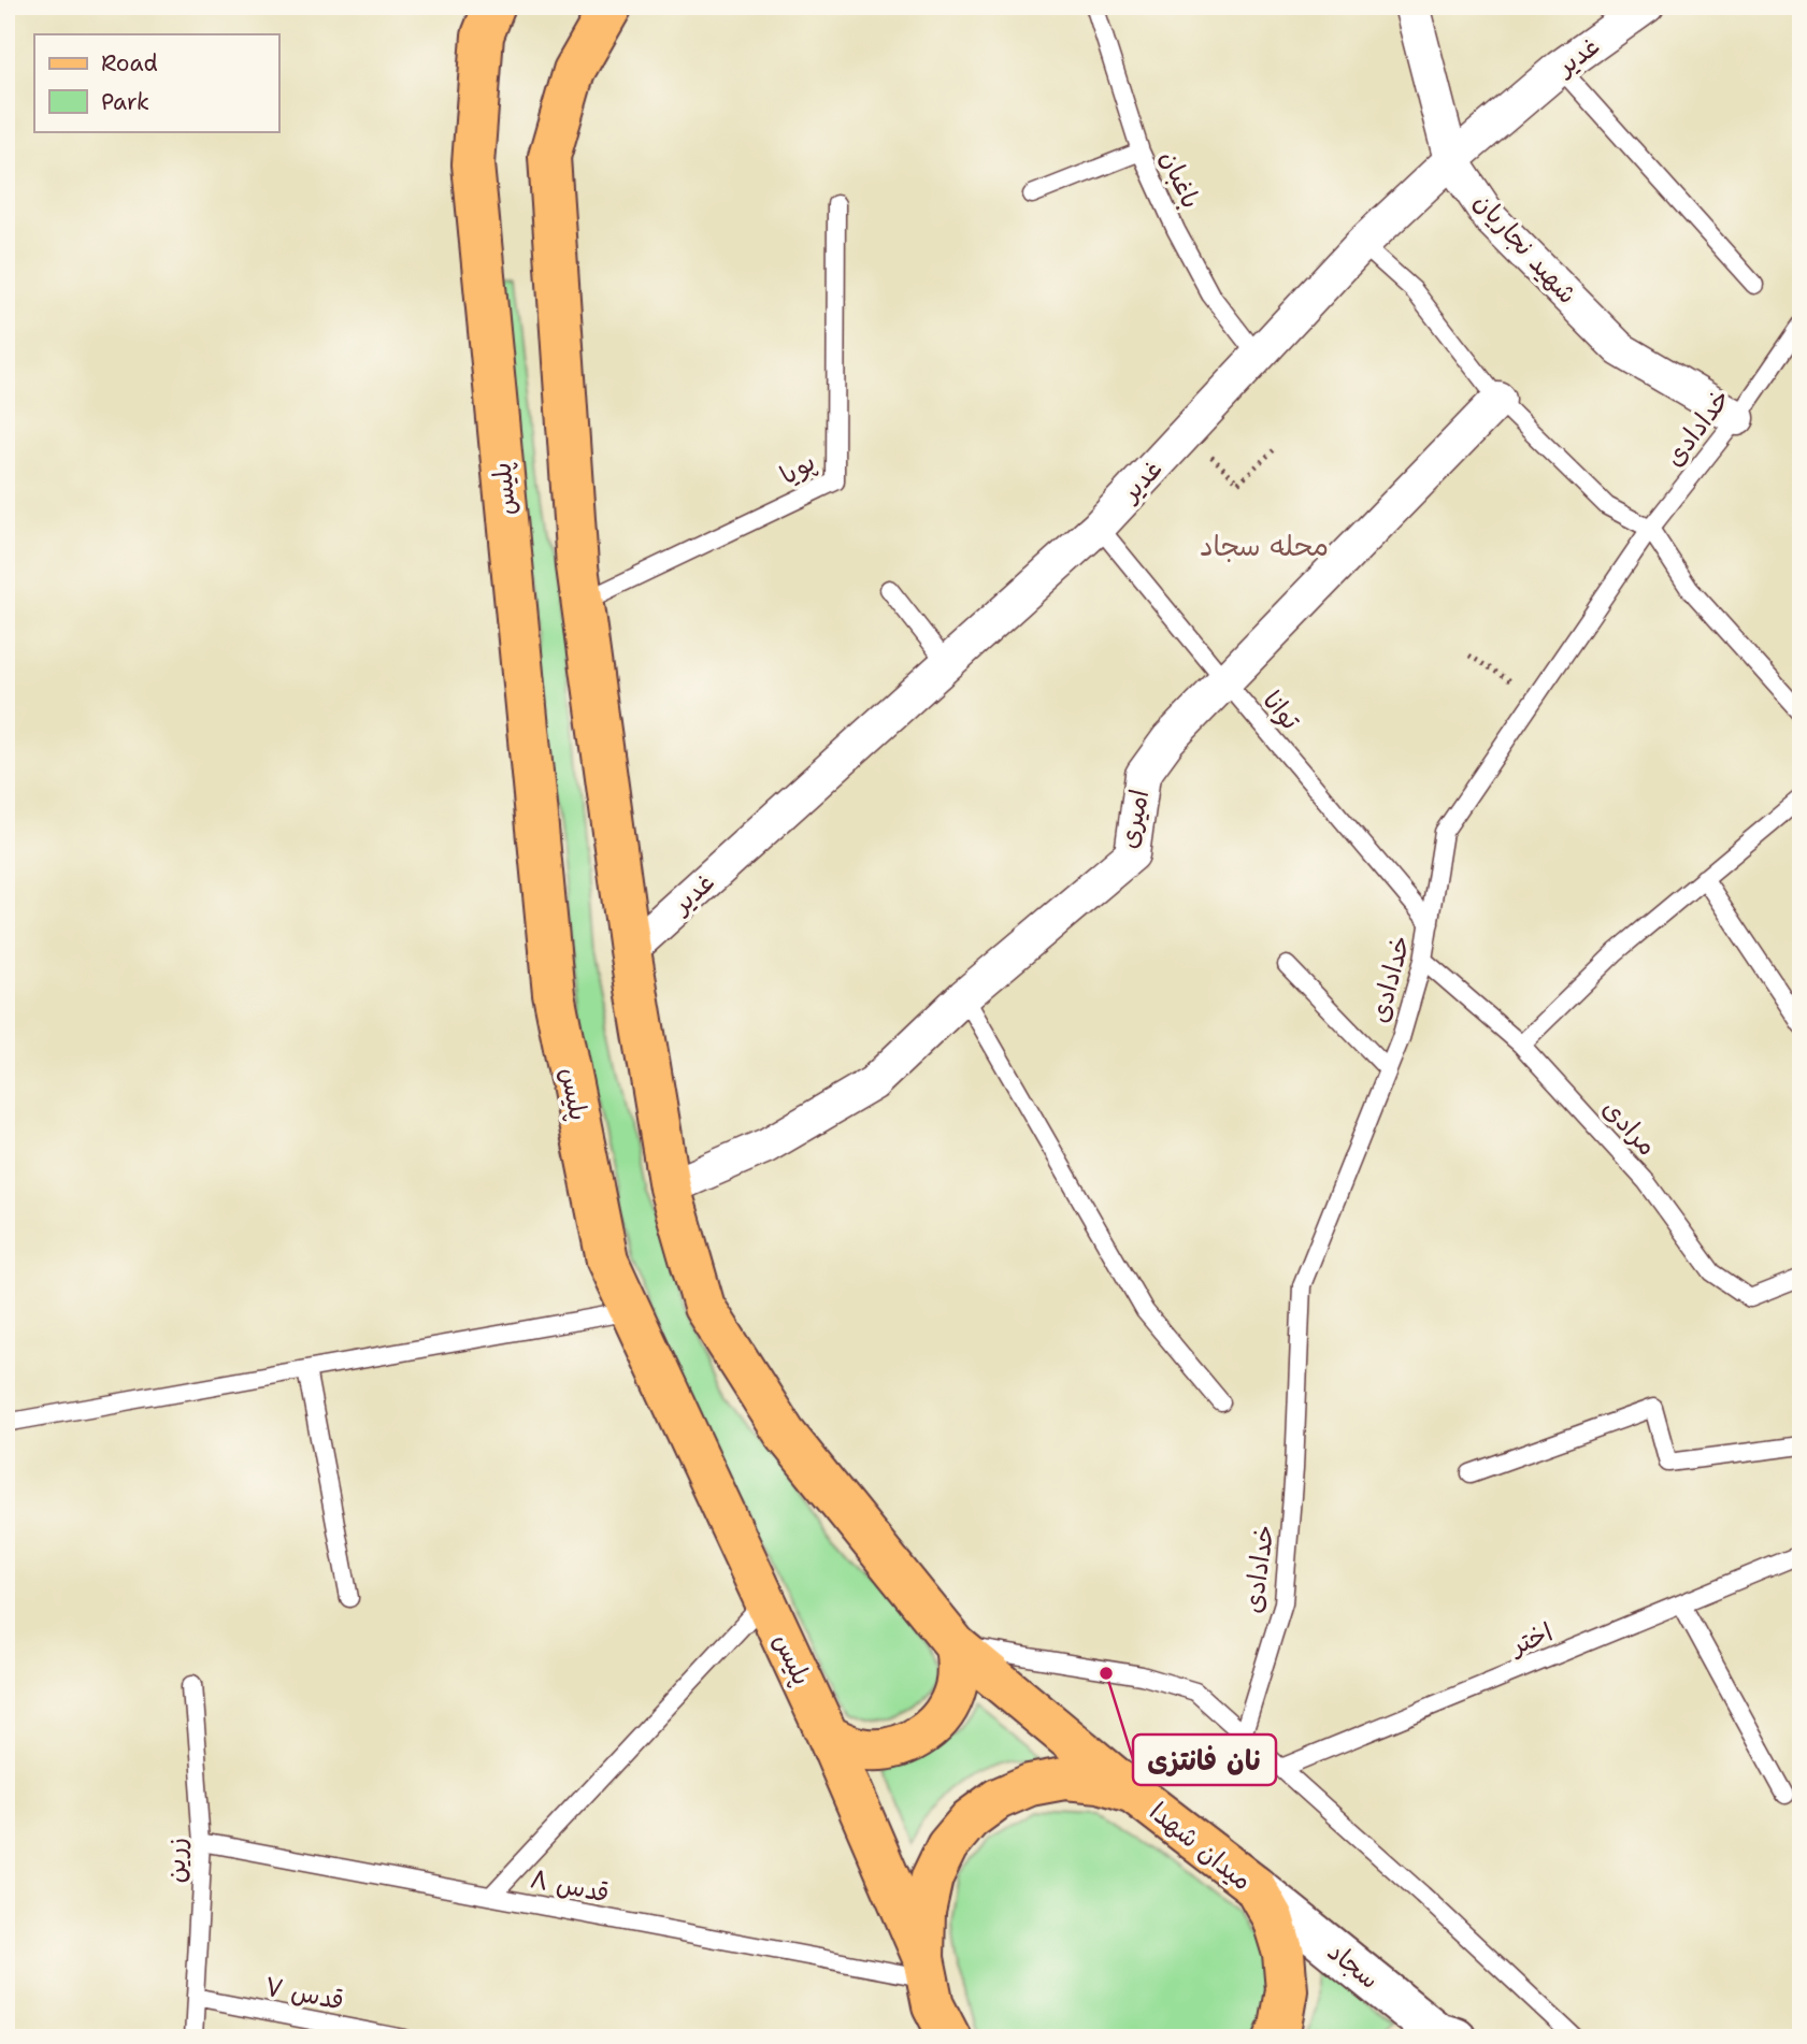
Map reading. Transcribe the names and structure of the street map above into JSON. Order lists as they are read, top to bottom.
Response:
{
  "streets": {
    "main road": ["پلیس", "میدان شهدا"],
    "street": [
      "غدیر",
      "شهید نجاریان",
      "امیری",
      "سجاد"
    ],
    "lane": [
      "باغبان",
      "خدادادی",
      "پویا",
      "توانا",
      "مرادی",
      "اختر",
      "زرین",
      "قدس ۸",
      "قدس ۷"
    ]
  },
  "crossings": [
    ["غدیر", "باغبان"],
    ["غدیر", "شهید نجاریان"],
    ["غدیر", "توانا"],
    ["شهید نجاریان", "خدادادی"],
    ["خدادادی", "توانا"],
    ["خدادادی", "مرادی"],
    ["پلیس", "میدان شهدا"],
    ["پلیس", "قدس ۸"],
    ["توانا", "امیری"],
    ["میدان شهدا", "قدس ۸"],
    ["میدان شهدا", "سجاد"],
    ["زرین", "قدس ۸"],
    ["زرین", "قدس ۷"]
  ],
  "districts": ["محله سجاد"],
  "places": ["نان فانتزی"],
  "legend": ["Road", "Park"]
}
